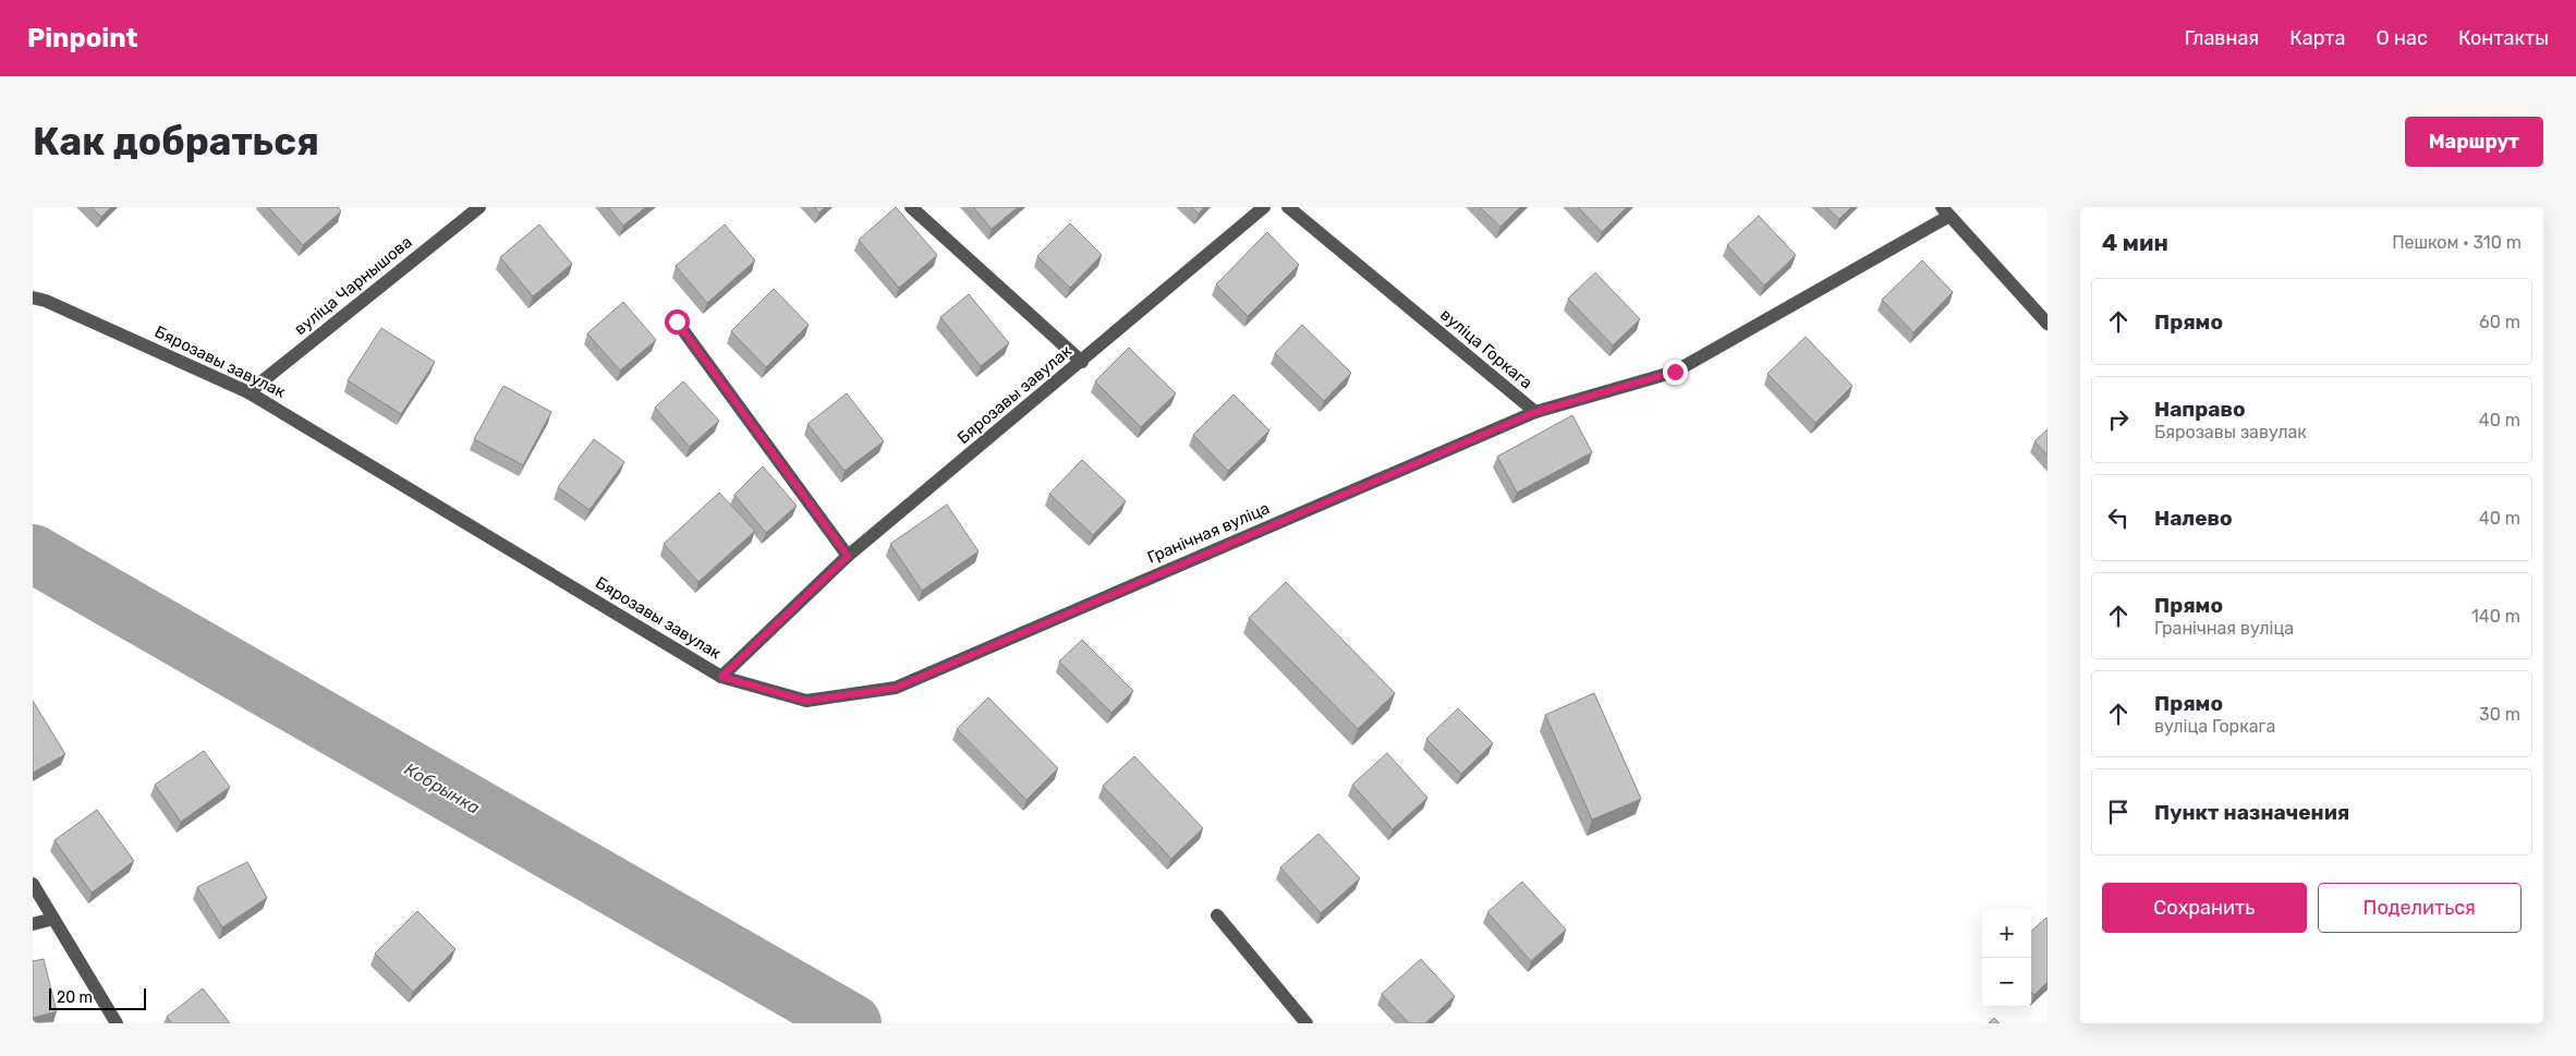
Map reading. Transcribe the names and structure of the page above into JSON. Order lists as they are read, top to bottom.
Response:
{
  "streets": {
    "street": [
      "вуліца Чарнышова",
      "вуліца Горкага",
      "Бярозавы завулак",
      "Гранічная вуліца"
    ]
  },
  "crossings": [
    ["вуліца Чарнышова", "Бярозавы завулак"],
    ["вуліца Горкага", "Гранічная вуліца"],
    ["Бярозавы завулак", "Гранічная вуліца"]
  ],
  "water": ["Кобрынка"],
  "scale_bar": "20 m",
  "page": {
    "header": "Pinpoint",
    "nav": [
      "Главная",
      "Карта",
      "О нас",
      "Контакты"
    ],
    "buttons": [
      "Маршрут",
      ["Сохранить", "Поделиться"]
    ],
    "title": "Как добраться",
    "heading": ["4 мин", "Пешком · 310 m"],
    "list": [
      ["Прямо", "60 m"],
      ["Направо", "Бярозавы завулак", "40 m"],
      ["Налево", "40 m"],
      ["Прямо", "Гранічная вуліца", "140 m"],
      ["Прямо", "вуліца Горкага", "30 m"],
      "Пункт назначения"
    ],
    "map_buttons": ["+", "−"],
    "scale": "20 m"
  }
}
